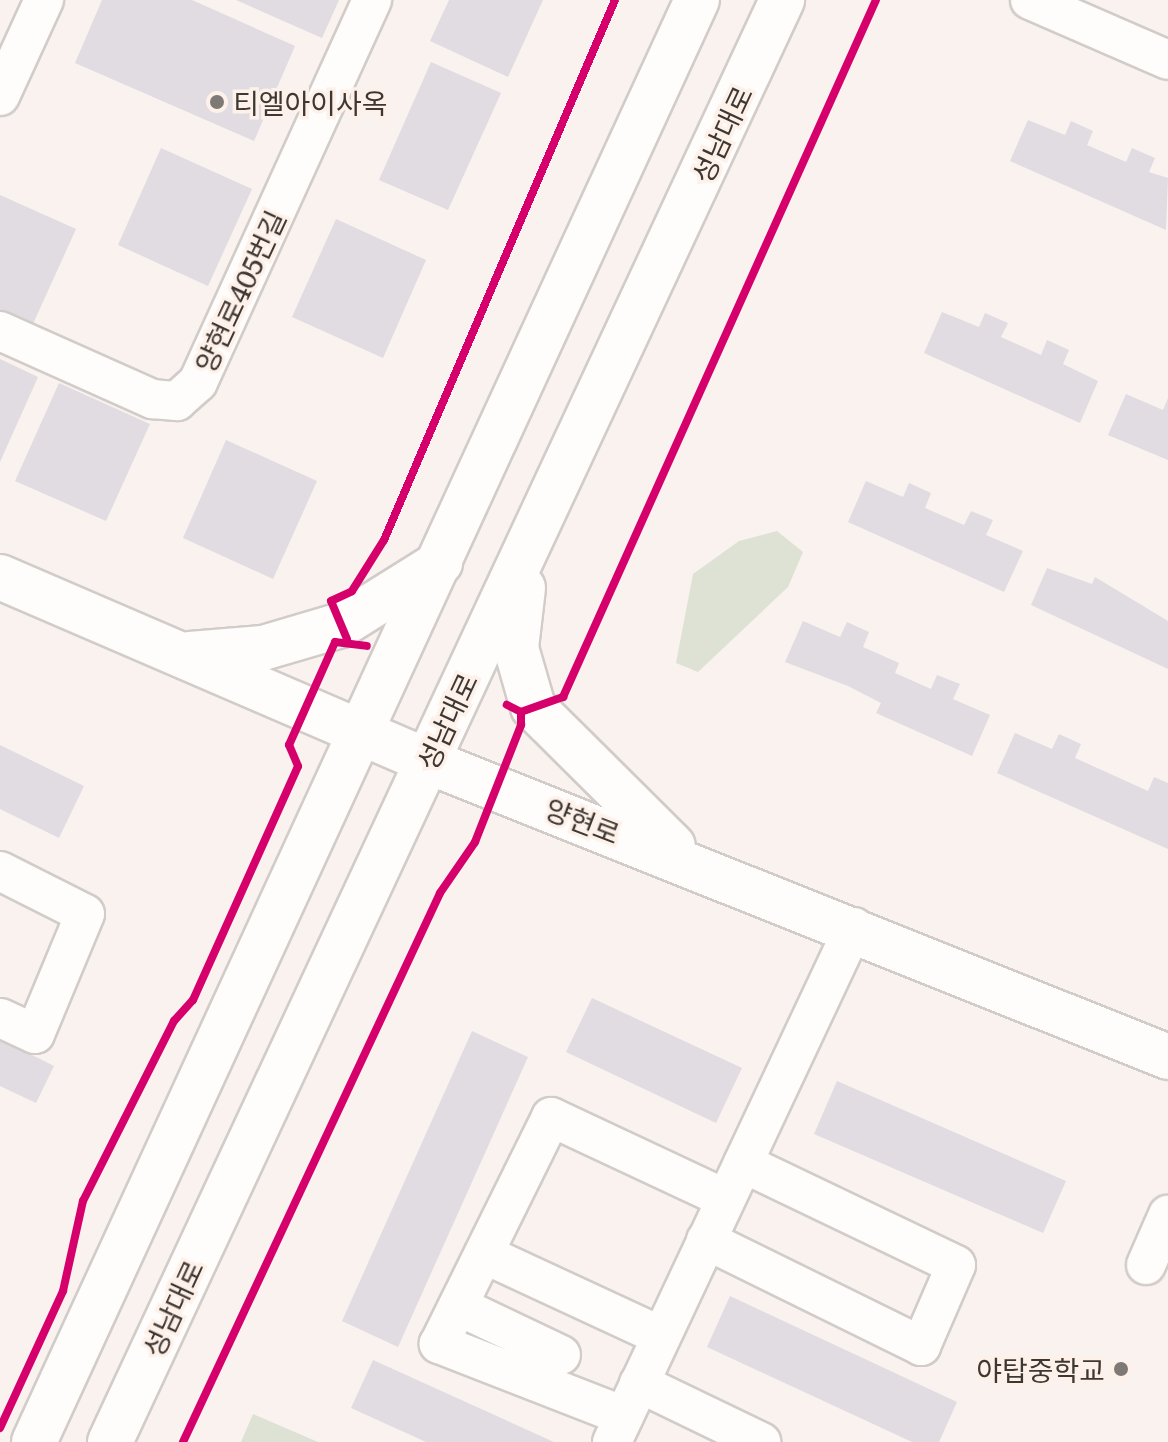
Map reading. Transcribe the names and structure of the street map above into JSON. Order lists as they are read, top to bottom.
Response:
{
  "streets": {
    "main road": ["성남대로", "양현로"],
    "street": ["양현로405번길"]
  },
  "crossings": [
    ["성남대로", "양현로"]
  ],
  "places": ["티엘아이사옥", "야탑중학교"]
}
